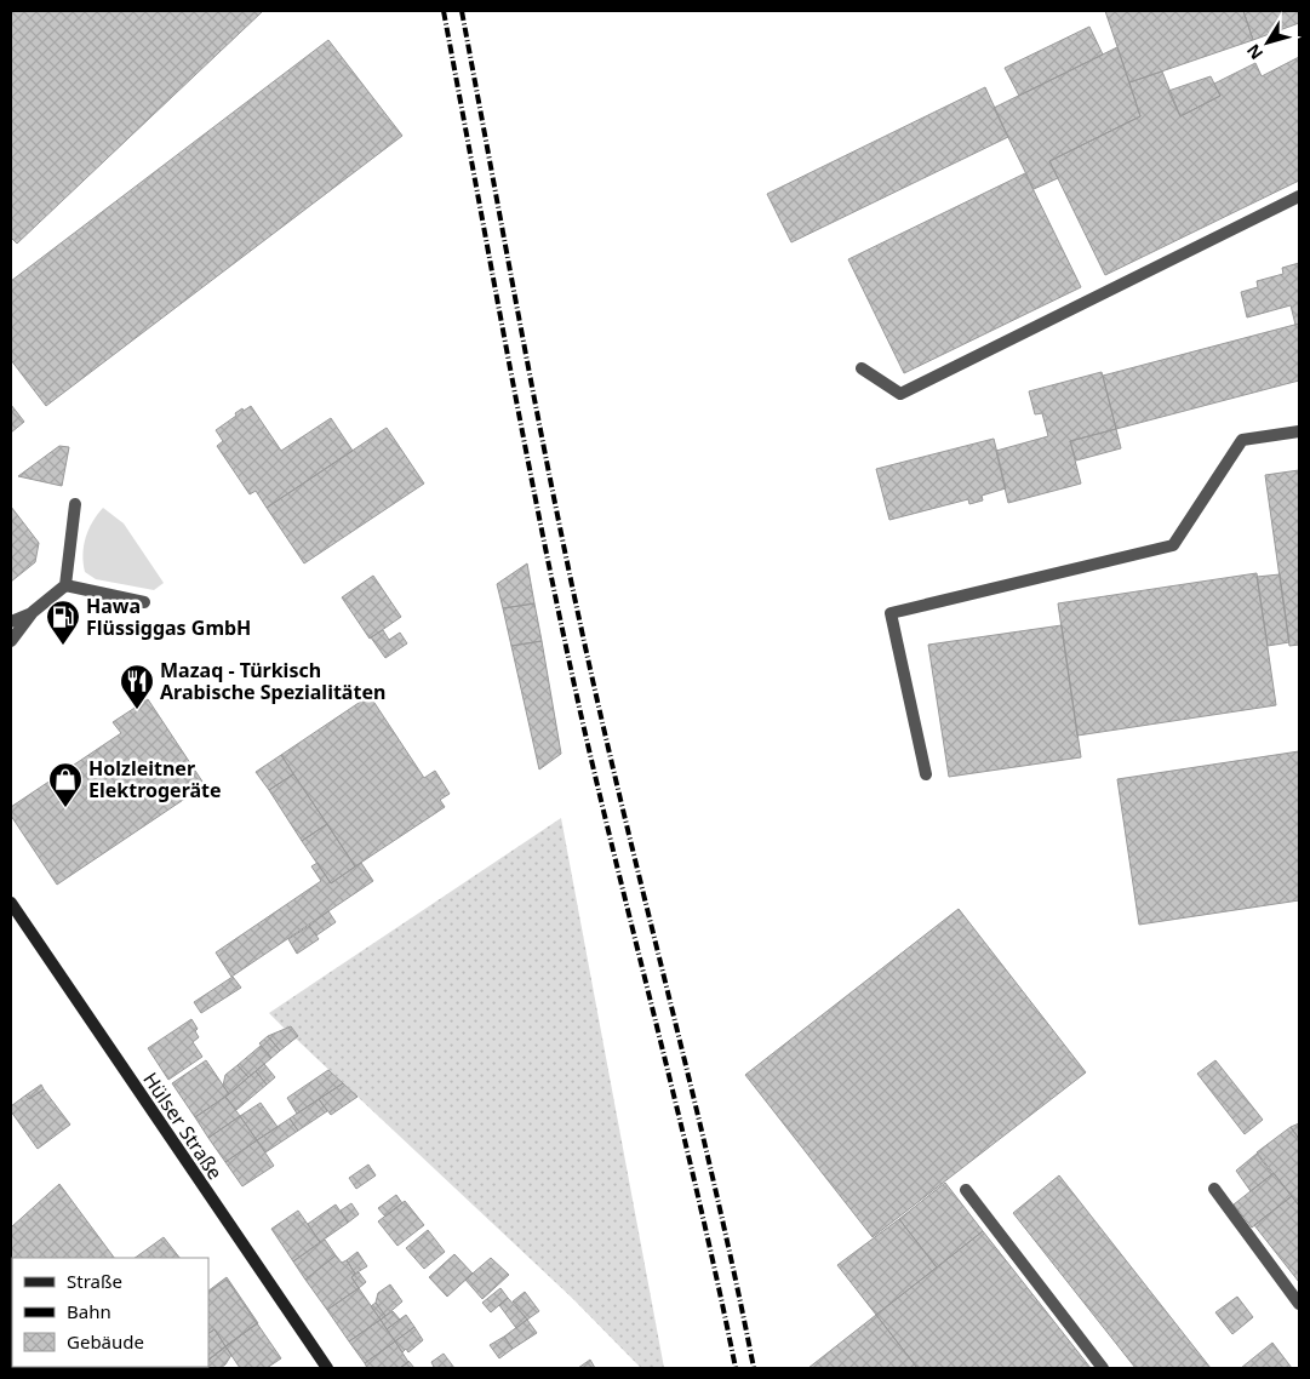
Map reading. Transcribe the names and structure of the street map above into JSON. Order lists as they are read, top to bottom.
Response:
{
  "streets": {
    "main road": ["Hülser Straße"]
  },
  "places": {
    "fuel station": ["Hawa Flüssiggas GmbH"],
    "restaurant": ["Mazaq - Türkisch Arabische Spezialitäten"],
    "shop": ["Holzleitner Elektrogeräte"]
  },
  "legend": ["Straße", "Bahn", "Gebäude"],
  "north": "bottom left"
}
